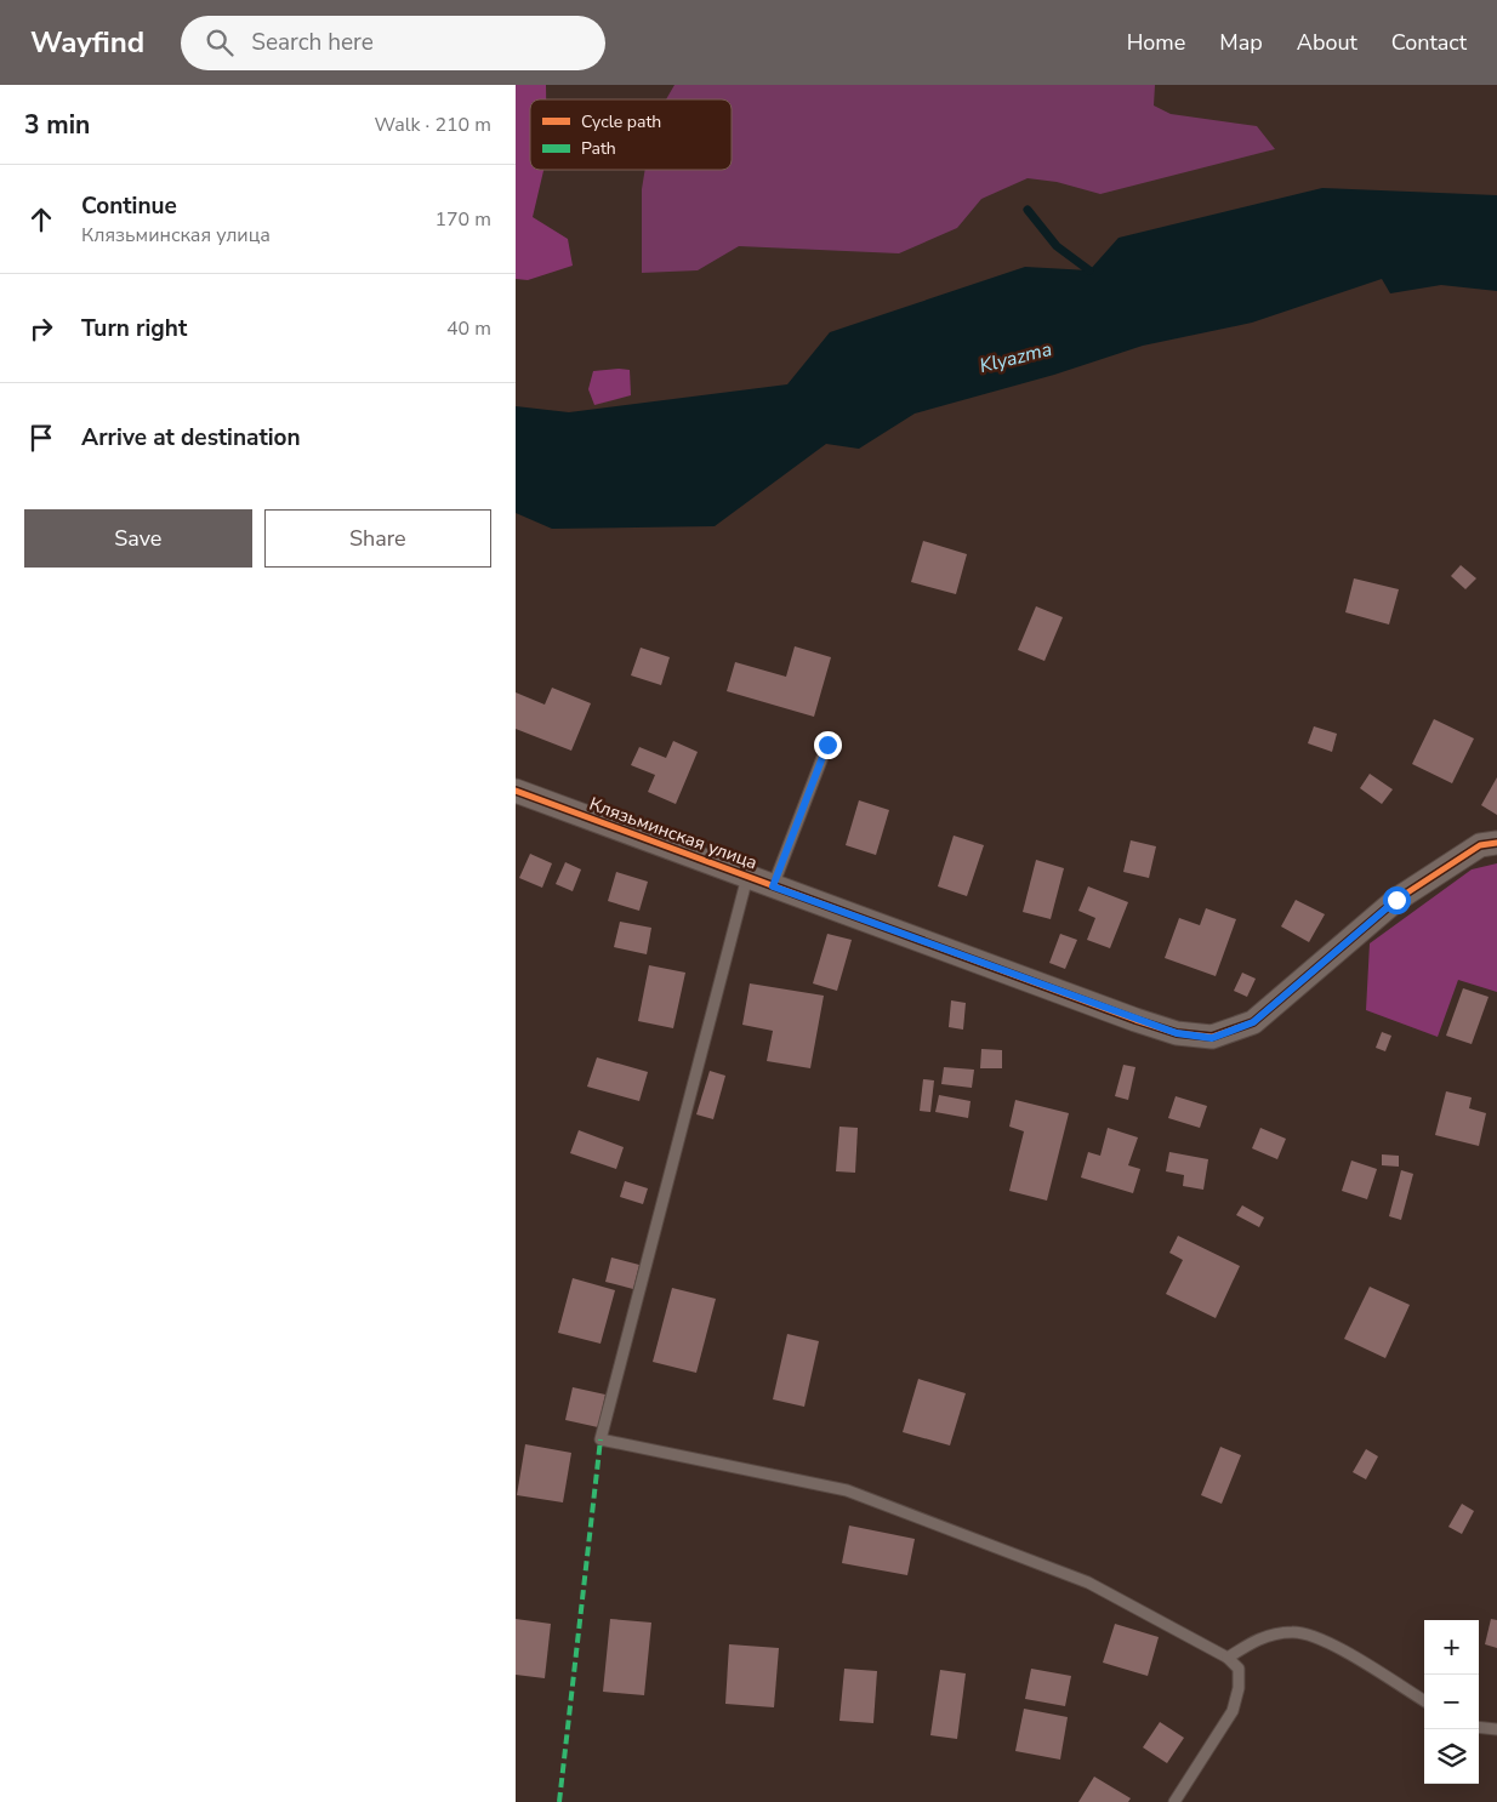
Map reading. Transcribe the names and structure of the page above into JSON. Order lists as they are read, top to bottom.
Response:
{
  "streets": {
    "street": ["Клязьминская улица"]
  },
  "water": ["Klyazma"],
  "legend": ["Cycle path", "Path"],
  "page": {
    "header": "Wayfind",
    "search": "Search here",
    "nav": [
      "Home",
      "Map",
      "About",
      "Contact"
    ],
    "heading": ["3 min", "Walk · 210 m"],
    "list": [
      ["Continue", "Клязьминская улица", "170 m"],
      ["Turn right", "40 m"],
      "Arrive at destination"
    ],
    "buttons": ["Save", "Share"],
    "map_buttons": ["+", "−"]
  }
}
